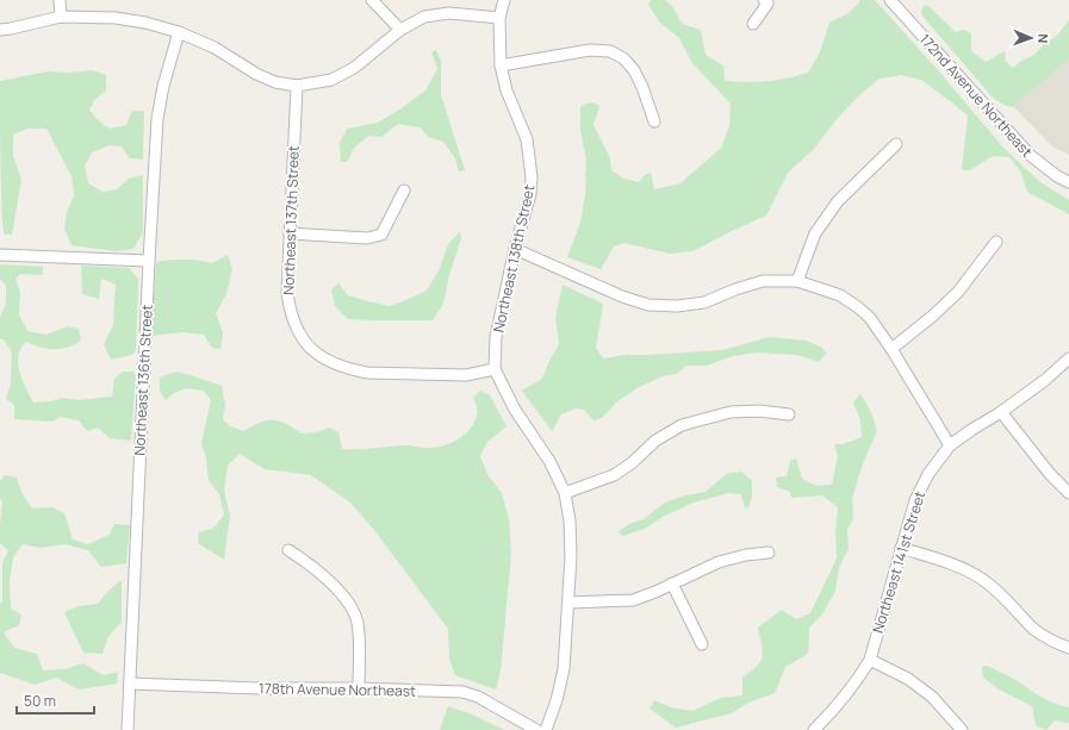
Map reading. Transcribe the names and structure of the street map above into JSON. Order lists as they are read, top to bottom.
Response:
{
  "streets": {
    "street": [
      "172nd Avenue Northeast",
      "Northeast 137th Street",
      "Northeast 138th Street",
      "Northeast 136th Street",
      "Northeast 141st Street",
      "178th Avenue Northeast"
    ]
  },
  "crossings": [
    ["Northeast 137th Street", "Northeast 138th Street"],
    ["Northeast 136th Street", "178th Avenue Northeast"]
  ],
  "scale_bar": "50 m",
  "north": "right"
}
